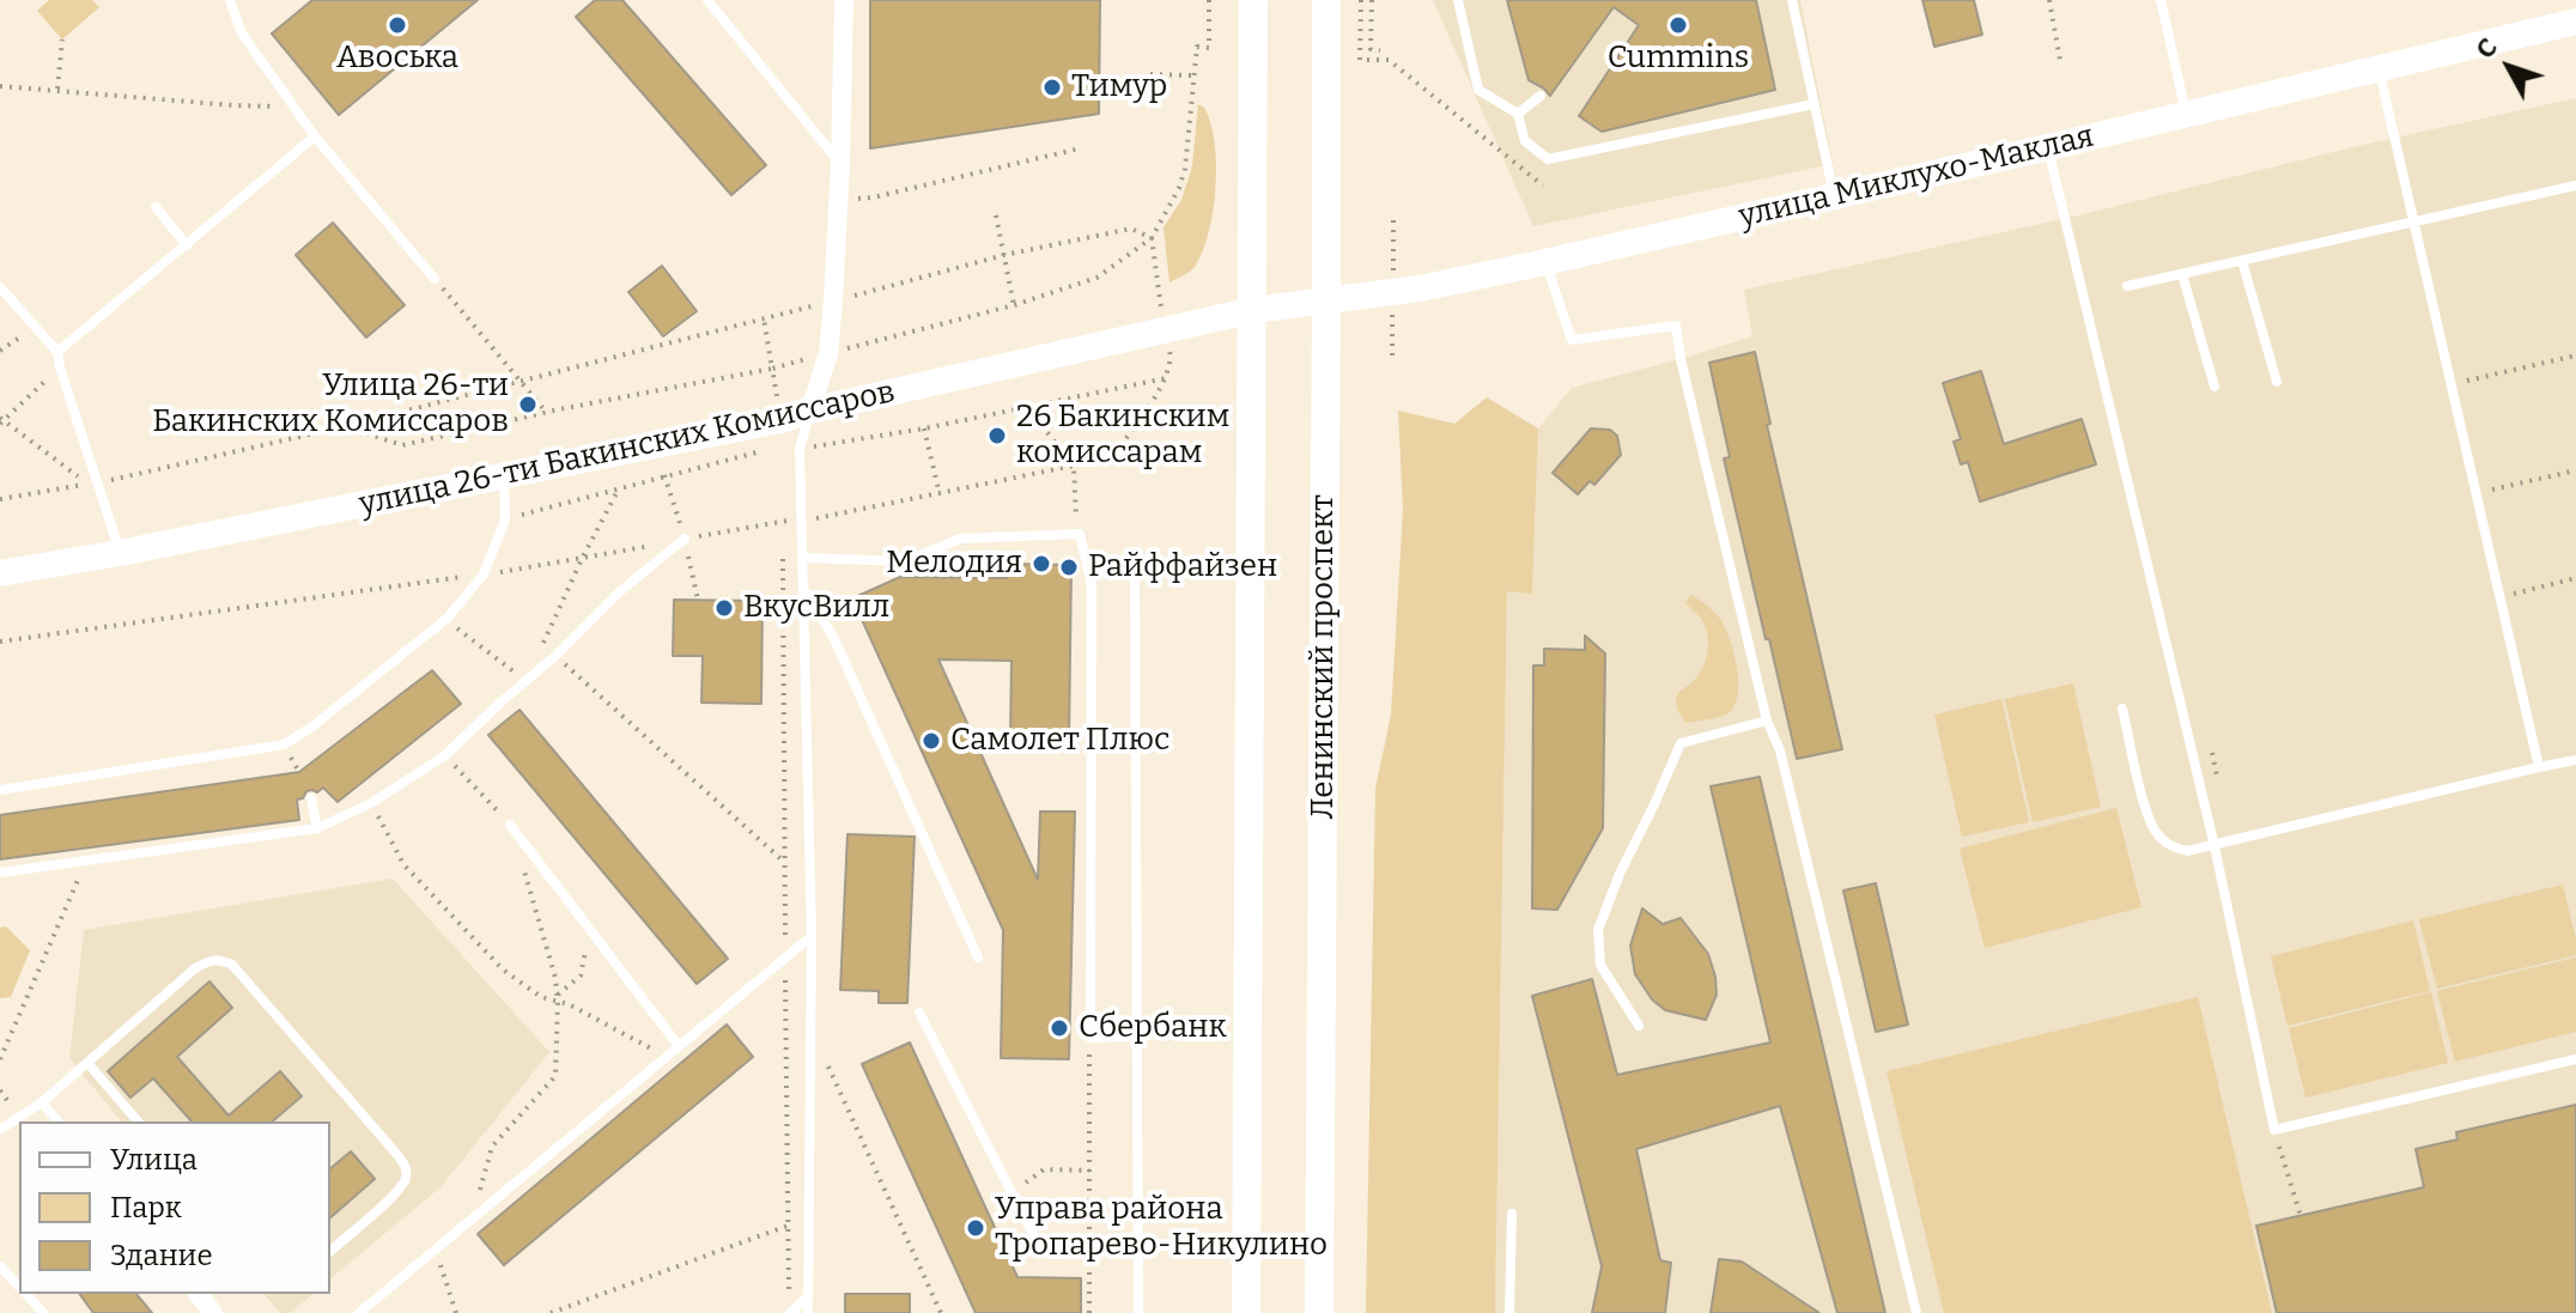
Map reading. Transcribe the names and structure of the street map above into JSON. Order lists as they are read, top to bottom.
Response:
{
  "streets": {
    "main road": ["улица Миклухо-Маклая", "улица 26-ти Бакинских Комиссаров", "Ленинский проспект"]
  },
  "crossings": [
    ["улица Миклухо-Маклая", "улица 26-ти Бакинских Комиссаров"],
    ["улица Миклухо-Маклая", "Ленинский проспект"]
  ],
  "places": [
    "Авоська",
    "Cummins",
    "Тимур",
    "Улица 26-ти Бакинских Комиссаров",
    "26 Бакинским комиссарам",
    "Мелодия",
    "Райффайзен",
    "ВкусВилл",
    "Самолет Плюс",
    "Сбербанк",
    "Управа района Тропарево-Никулино"
  ],
  "legend": ["Улица", "Парк", "Здание"],
  "north": "top left"
}
